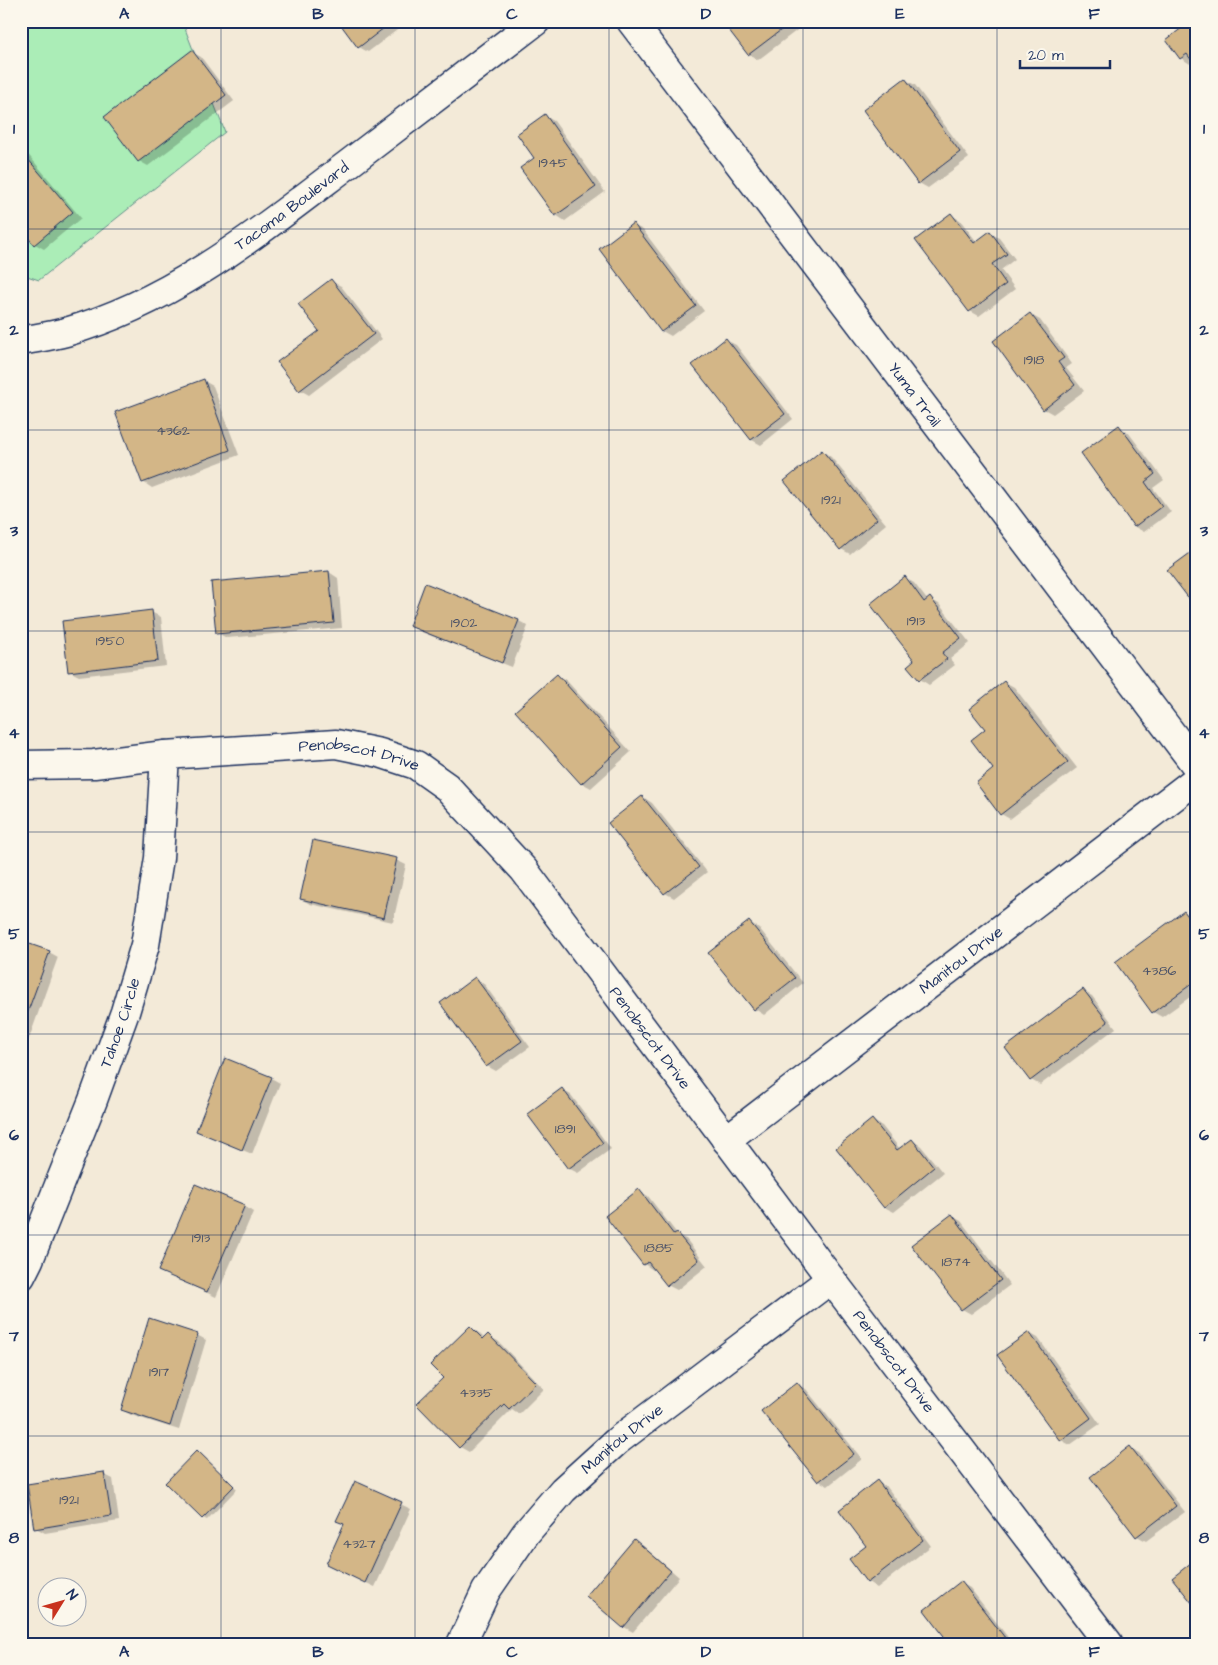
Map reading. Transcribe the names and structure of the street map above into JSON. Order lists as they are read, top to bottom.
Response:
{
  "streets": {
    "street": [
      "Tacoma Boulevard",
      "Yuma Trail",
      "Penobscot Drive",
      "Manitou Drive",
      "Tahoe Circle"
    ]
  },
  "crossings": [
    ["Penobscot Drive", "Manitou Drive"],
    ["Penobscot Drive", "Tahoe Circle"]
  ],
  "house_numbers": [
    "1945",
    "1918",
    "4362",
    "1921",
    "1913",
    "1902",
    "1950",
    "4386",
    "1891",
    "1913",
    "1885",
    "1874",
    "1917",
    "4335",
    "1921",
    "4327"
  ],
  "scale_bar": "20 m",
  "north": "top right",
  "grid": {
    "columns": [
      "A",
      "B",
      "C",
      "D",
      "E",
      "F"
    ],
    "rows": [
      "1",
      "2",
      "3",
      "4",
      "5",
      "6",
      "7",
      "8"
    ]
  }
}
